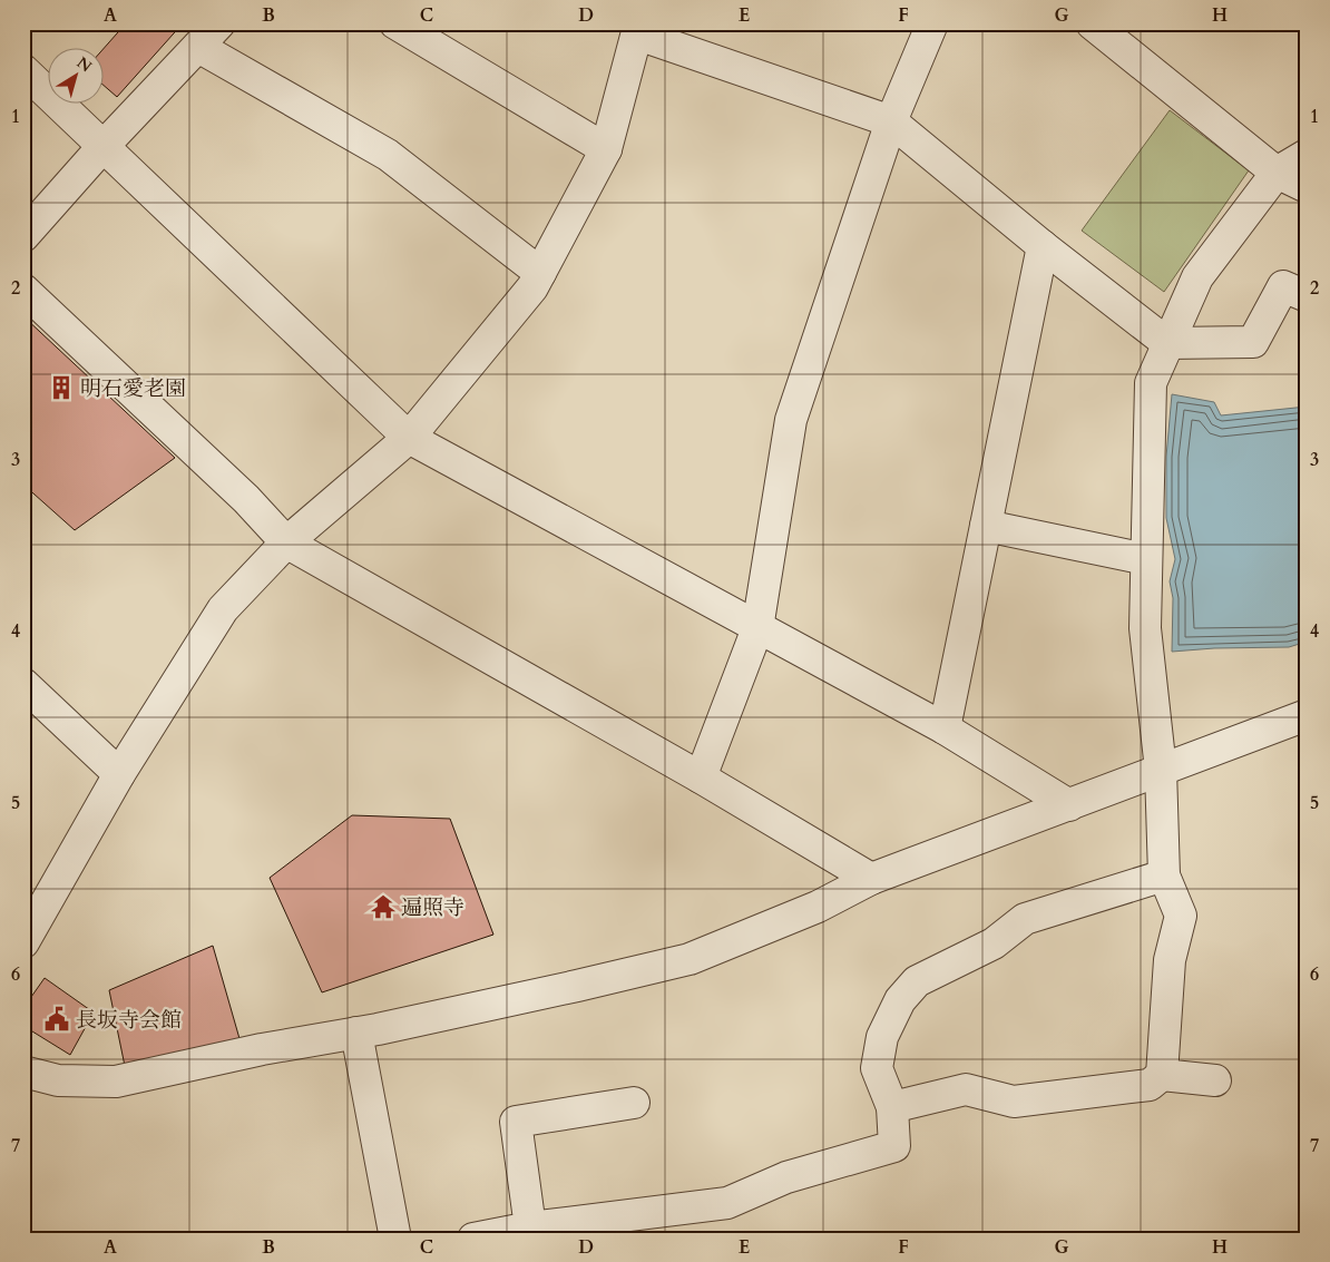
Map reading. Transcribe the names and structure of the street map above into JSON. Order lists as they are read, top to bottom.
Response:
{
  "places": {
    "building": ["明石愛老園"],
    "temple": ["遍照寺"],
    "public building": ["長坂寺会館"]
  },
  "north": "top right",
  "grid": {
    "columns": [
      "A",
      "B",
      "C",
      "D",
      "E",
      "F",
      "G",
      "H"
    ],
    "rows": [
      "1",
      "2",
      "3",
      "4",
      "5",
      "6",
      "7"
    ]
  }
}
